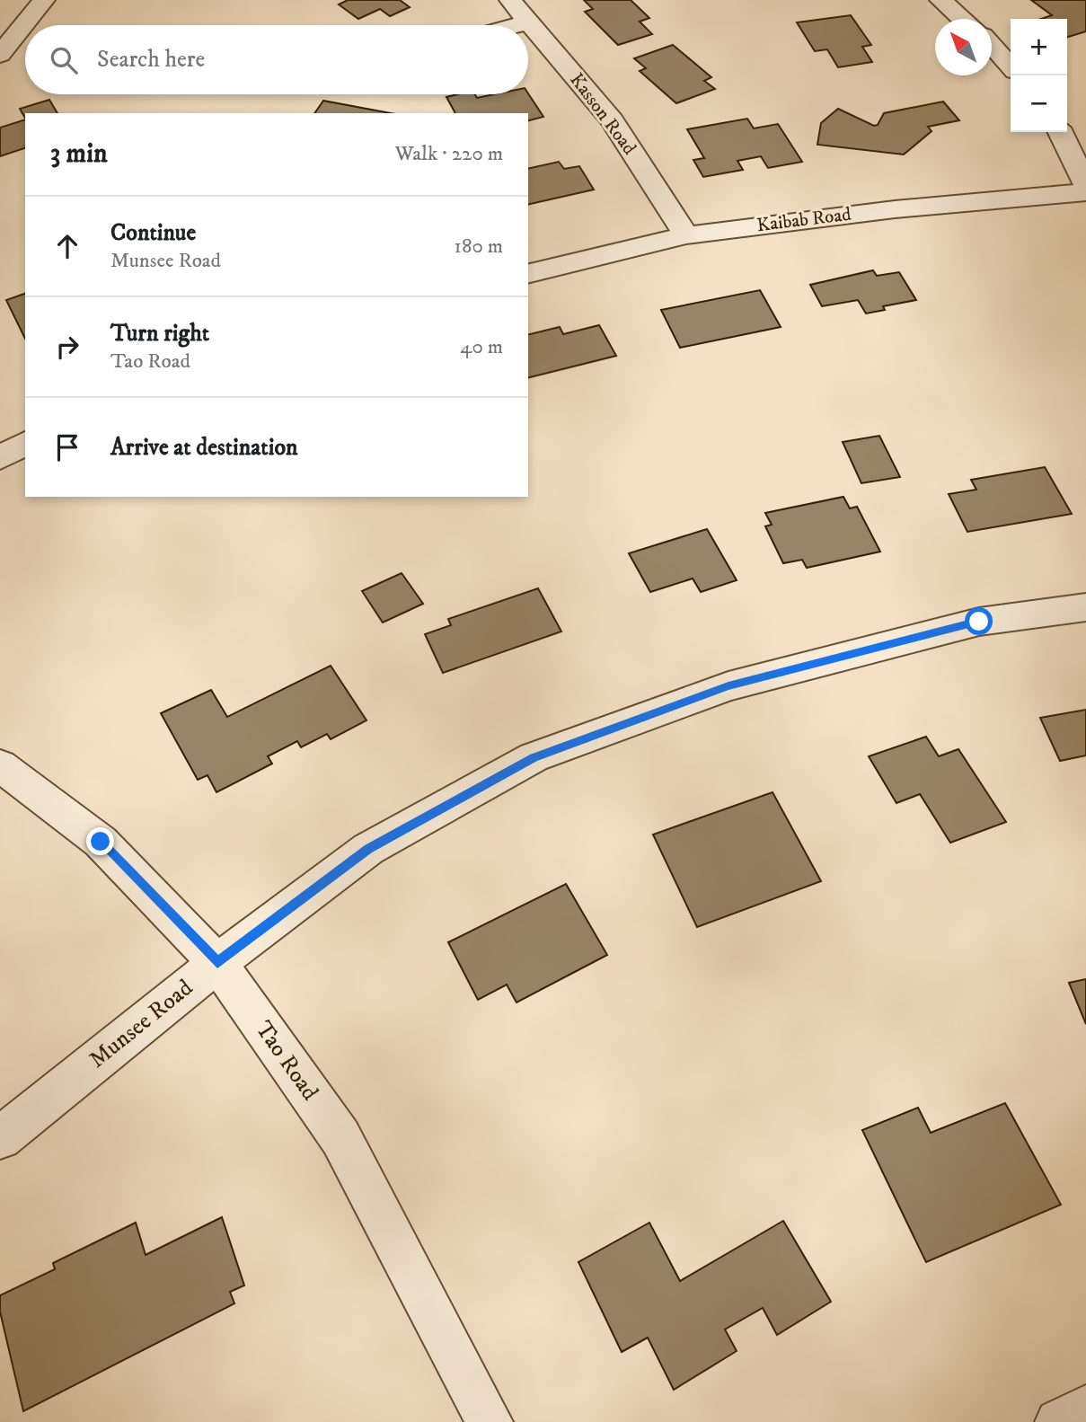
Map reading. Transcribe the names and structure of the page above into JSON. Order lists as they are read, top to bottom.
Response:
{
  "streets": {
    "street": [
      "Kasson Road",
      "Kaibab Road",
      "Munsee Road",
      "Tao Road"
    ]
  },
  "crossings": [
    ["Kasson Road", "Kaibab Road"],
    ["Munsee Road", "Tao Road"]
  ],
  "north": "top left",
  "page": {
    "map_buttons": ["+", "−"],
    "search": "Search here",
    "heading": ["3 min", "Walk · 220 m"],
    "list": [
      ["Continue", "Munsee Road", "180 m"],
      ["Turn right", "Tao Road", "40 m"],
      "Arrive at destination"
    ]
  }
}
